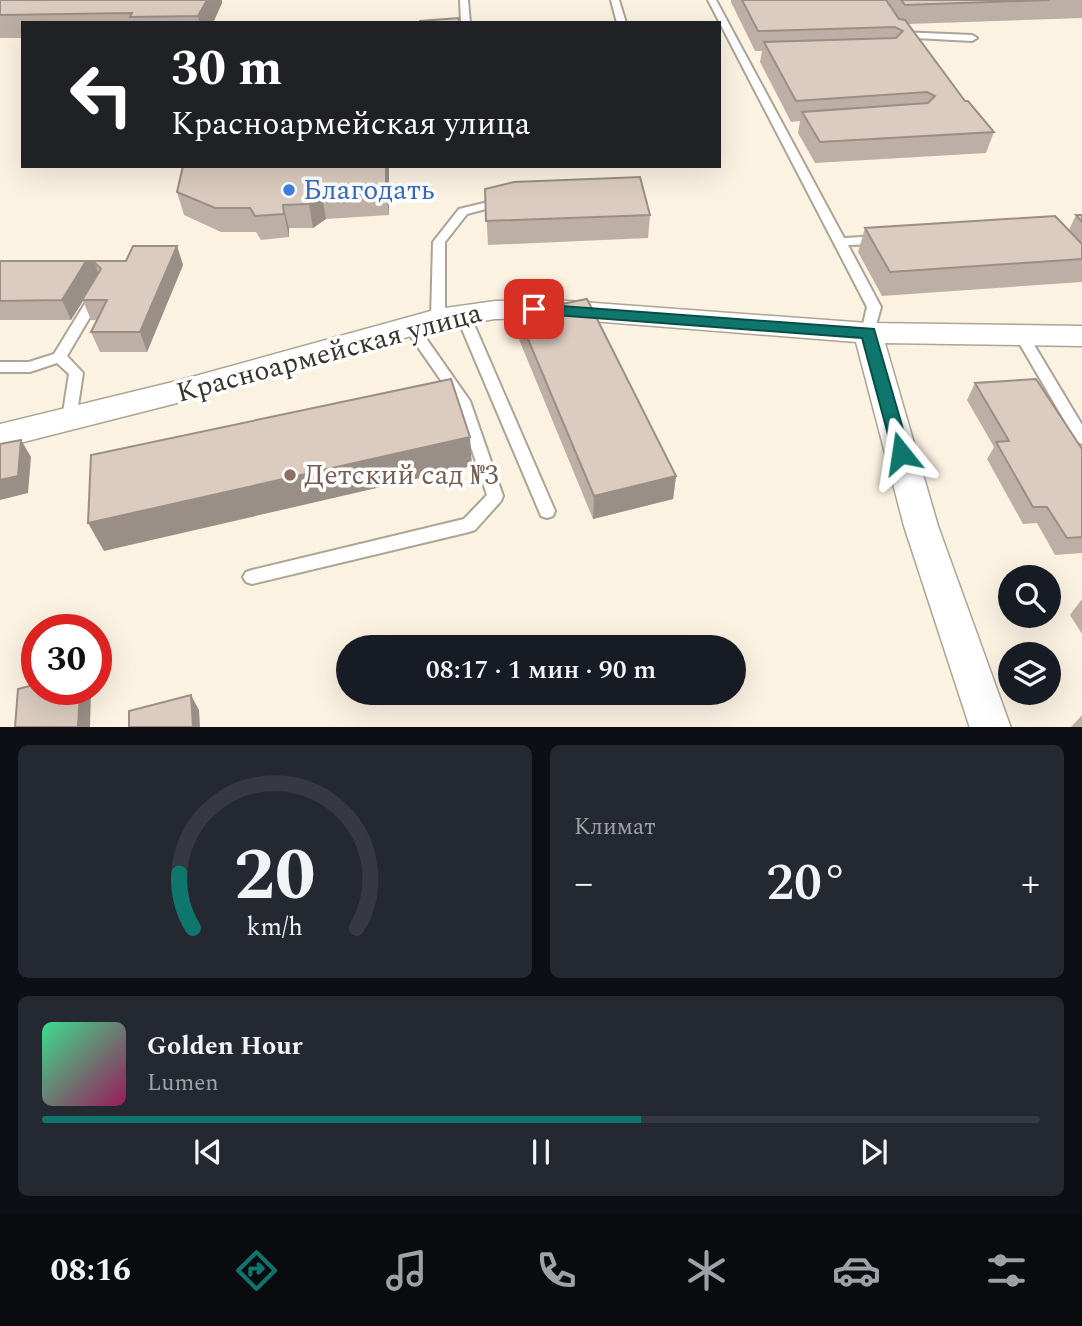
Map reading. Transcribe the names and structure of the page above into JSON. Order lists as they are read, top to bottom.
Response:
{
  "streets": {
    "street": ["Красноармейская улица"]
  },
  "places": ["Благодать", "Детский сад №3"],
  "page": {
    "turn": ["30 m", "Красноармейская улица"],
    "limit": "30",
    "trip": "08:17 · 1 мин · 90 m",
    "tile": "Климат",
    "heat": ["−", "20°", "+"],
    "song": ["Golden Hour", "Lumen"],
    "tabs": "08:16",
    "gauge": ["20", "km/h"]
  }
}
